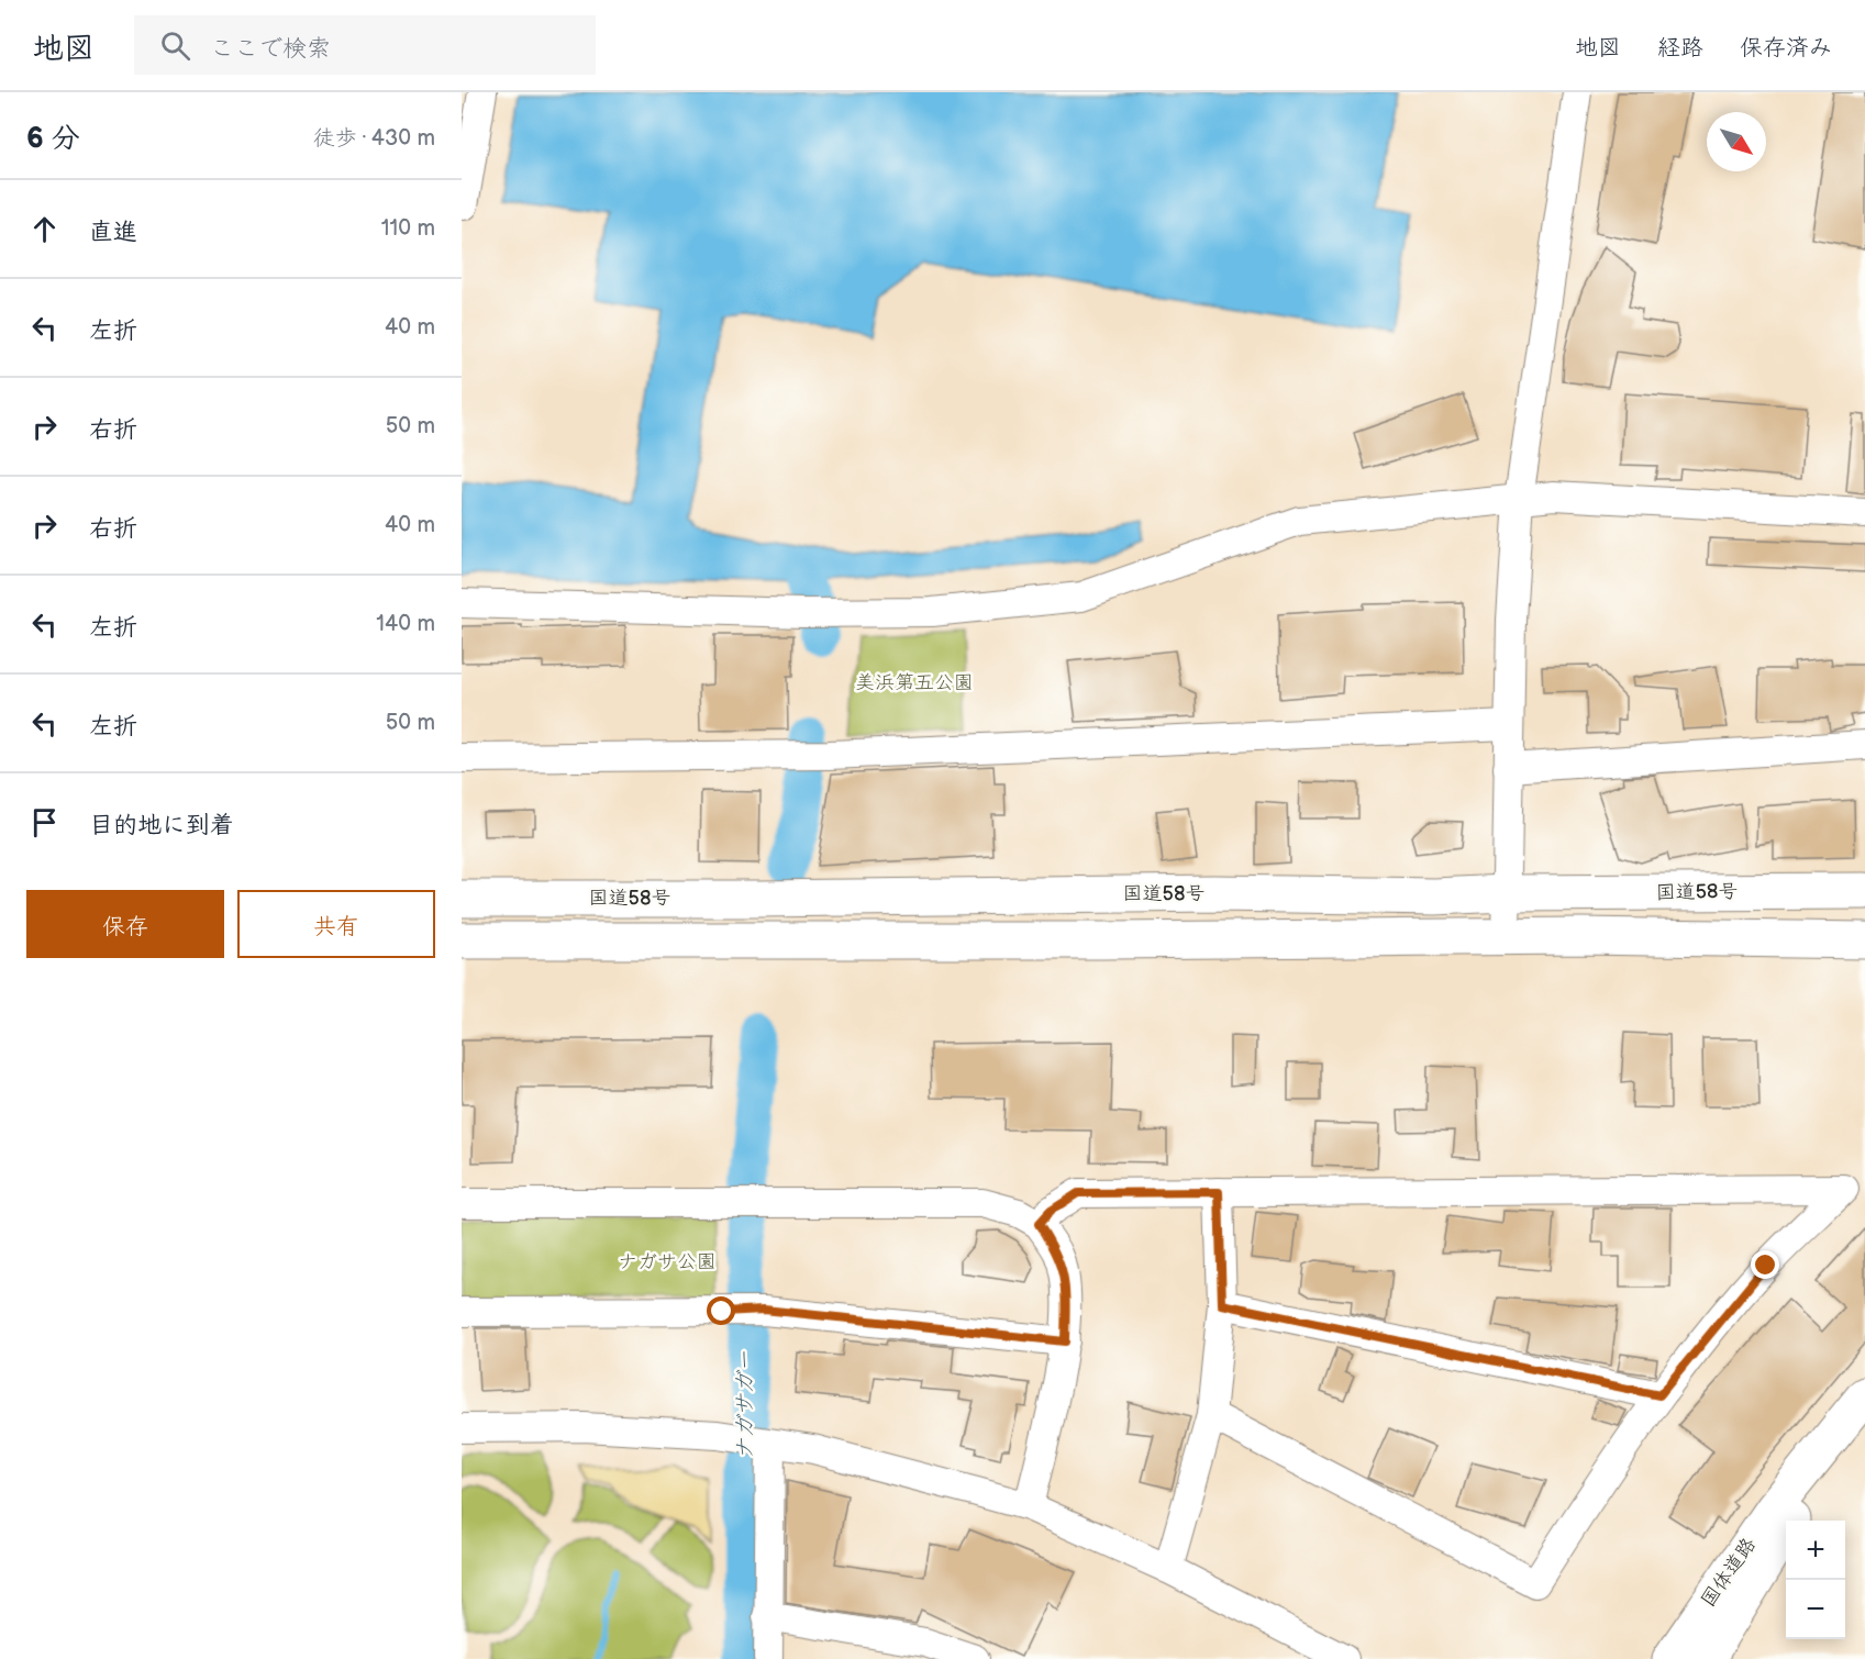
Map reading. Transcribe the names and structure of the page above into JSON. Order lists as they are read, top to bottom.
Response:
{
  "streets": {
    "main road": ["国道58号", "国体道路"]
  },
  "water": ["ナガサガー"],
  "parks": ["美浜第五公園", "ナガサ公園"],
  "north": "bottom right",
  "page": {
    "header": "地図",
    "search": "ここで検索",
    "nav": ["地図", "経路", "保存済み"],
    "heading": ["6 分", "徒歩 · 430 m"],
    "list": [
      ["直進", "110 m"],
      ["左折", "40 m"],
      ["右折", "50 m"],
      ["右折", "40 m"],
      ["左折", "140 m"],
      ["左折", "50 m"],
      "目的地に到着"
    ],
    "buttons": ["保存", "共有"],
    "map_buttons": ["+", "−"]
  }
}
